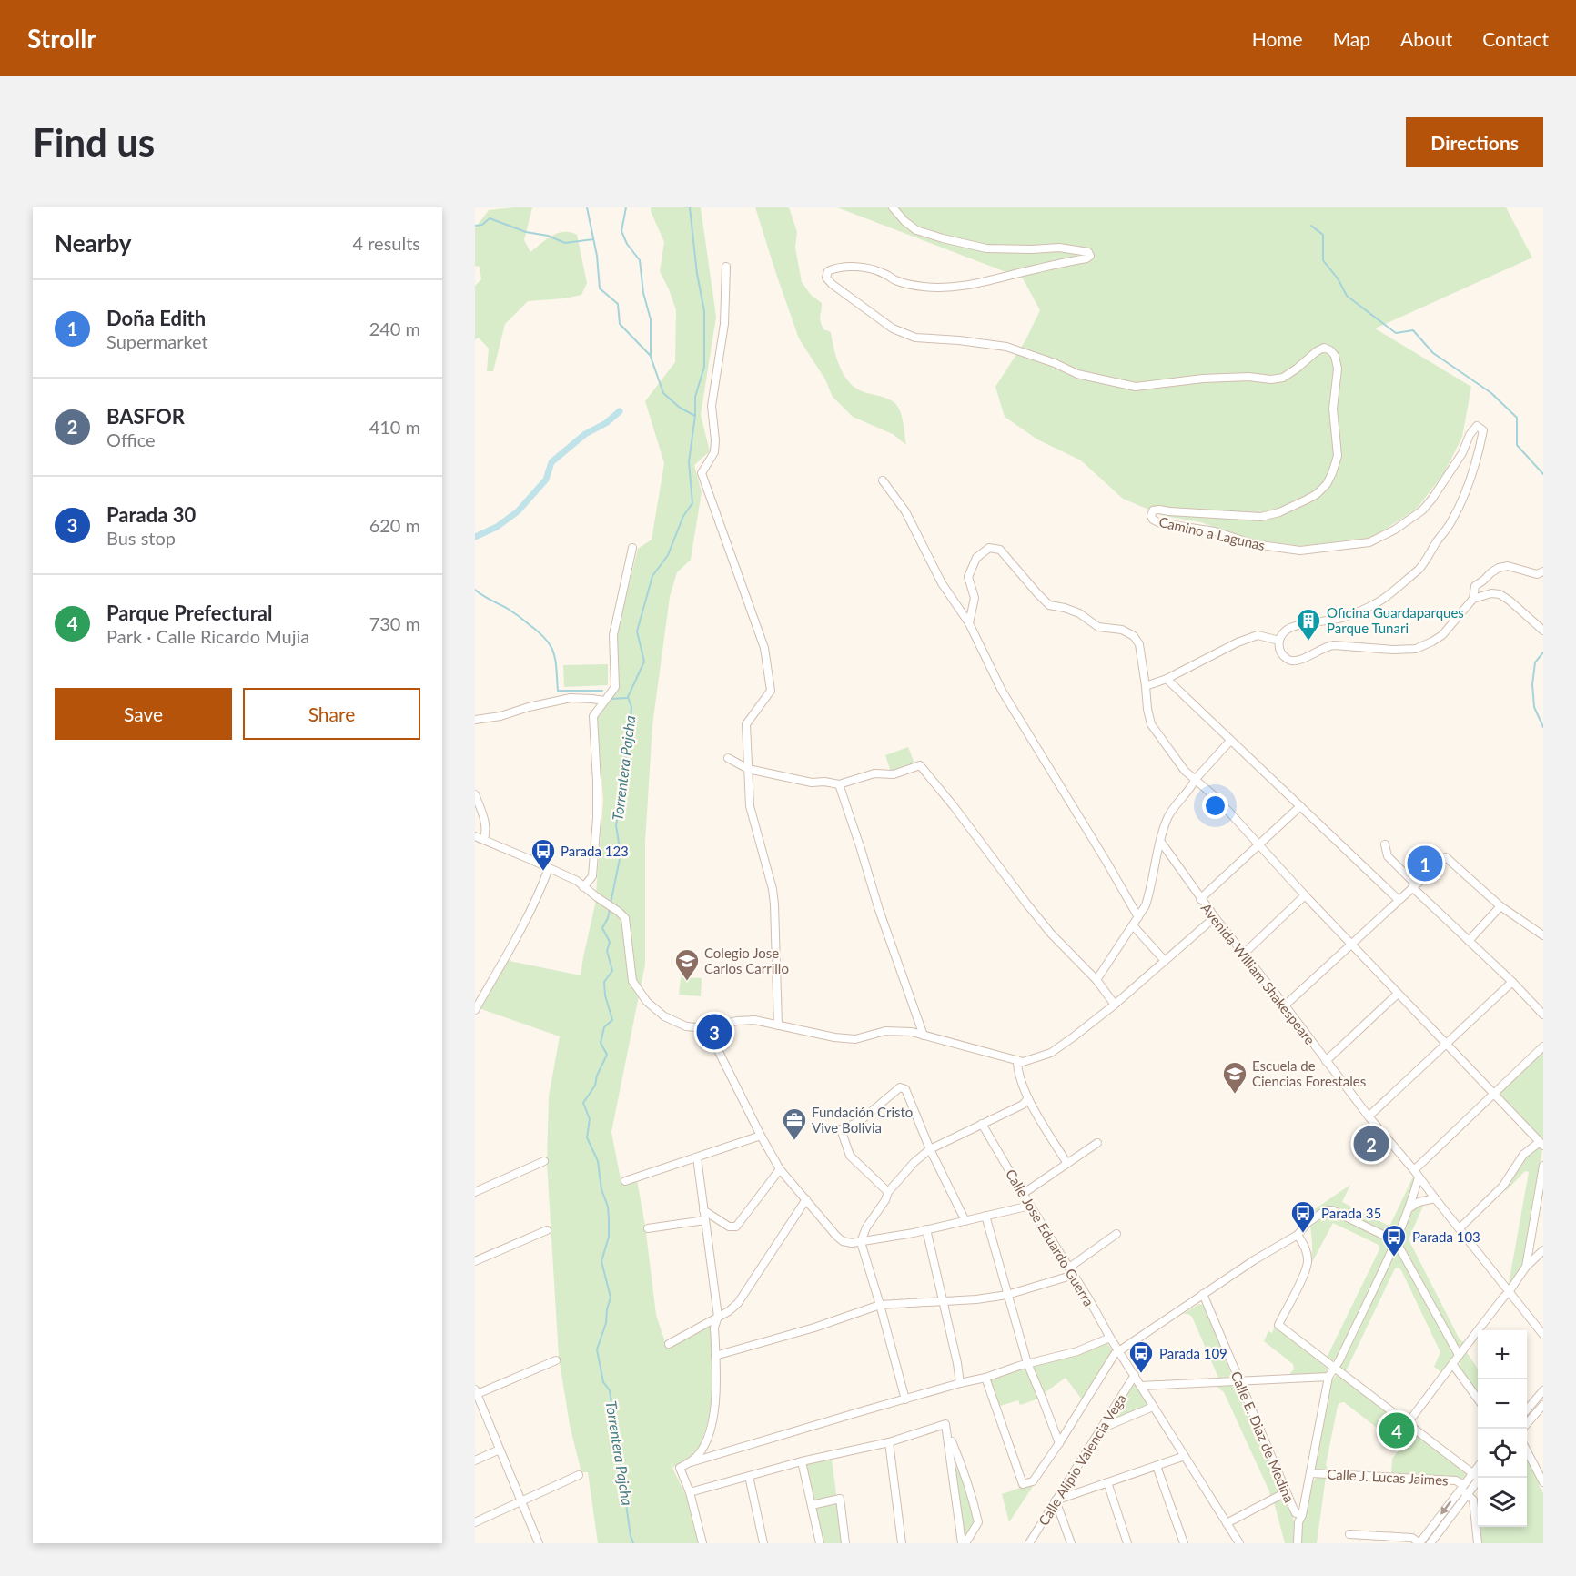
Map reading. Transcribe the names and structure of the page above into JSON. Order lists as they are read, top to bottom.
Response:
{
  "streets": {
    "street": [
      "Camino a Lagunas",
      "Avenida William Shakespeare",
      "Calle Jose Eduardo Guerra",
      "Calle E. Diaz de Medina",
      "Calle Alipio Valencia Vega",
      "Calle J. Lucas Jaimes"
    ]
  },
  "crossings": [
    ["Calle Jose Eduardo Guerra", "Calle Alipio Valencia Vega"]
  ],
  "water": ["Torrentera Pajcha"],
  "places": {
    "building": ["Oficina Guardaparques Parque Tunari"],
    "bus stop": [
      "Parada 123",
      "Parada 35",
      "Parada 103",
      "Parada 109"
    ],
    "school or university": ["Colegio Jose Carlos Carrillo", "Escuela de Ciencias Forestales"],
    "office": ["Fundación Cristo Vive Bolivia"]
  },
  "page": {
    "header": "Strollr",
    "nav": [
      "Home",
      "Map",
      "About",
      "Contact"
    ],
    "buttons": [
      "Directions",
      ["Save", "Share"]
    ],
    "title": "Find us",
    "heading": ["Nearby", "4 results"],
    "list": [
      {
        "mark": "1",
        "name": "Doña Edith",
        "note": "Supermarket",
        "value": "240 m"
      },
      {
        "mark": "2",
        "name": "BASFOR",
        "note": "Office",
        "value": "410 m"
      },
      {
        "mark": "3",
        "name": "Parada 30",
        "note": "Bus stop",
        "value": "620 m"
      },
      {
        "mark": "4",
        "name": "Parque Prefectural",
        "note": "Park · Calle Ricardo Mujia",
        "value": "730 m"
      }
    ],
    "pins": [
      "1",
      "3",
      "2",
      "4"
    ],
    "map_buttons": ["+", "−"]
  }
}
